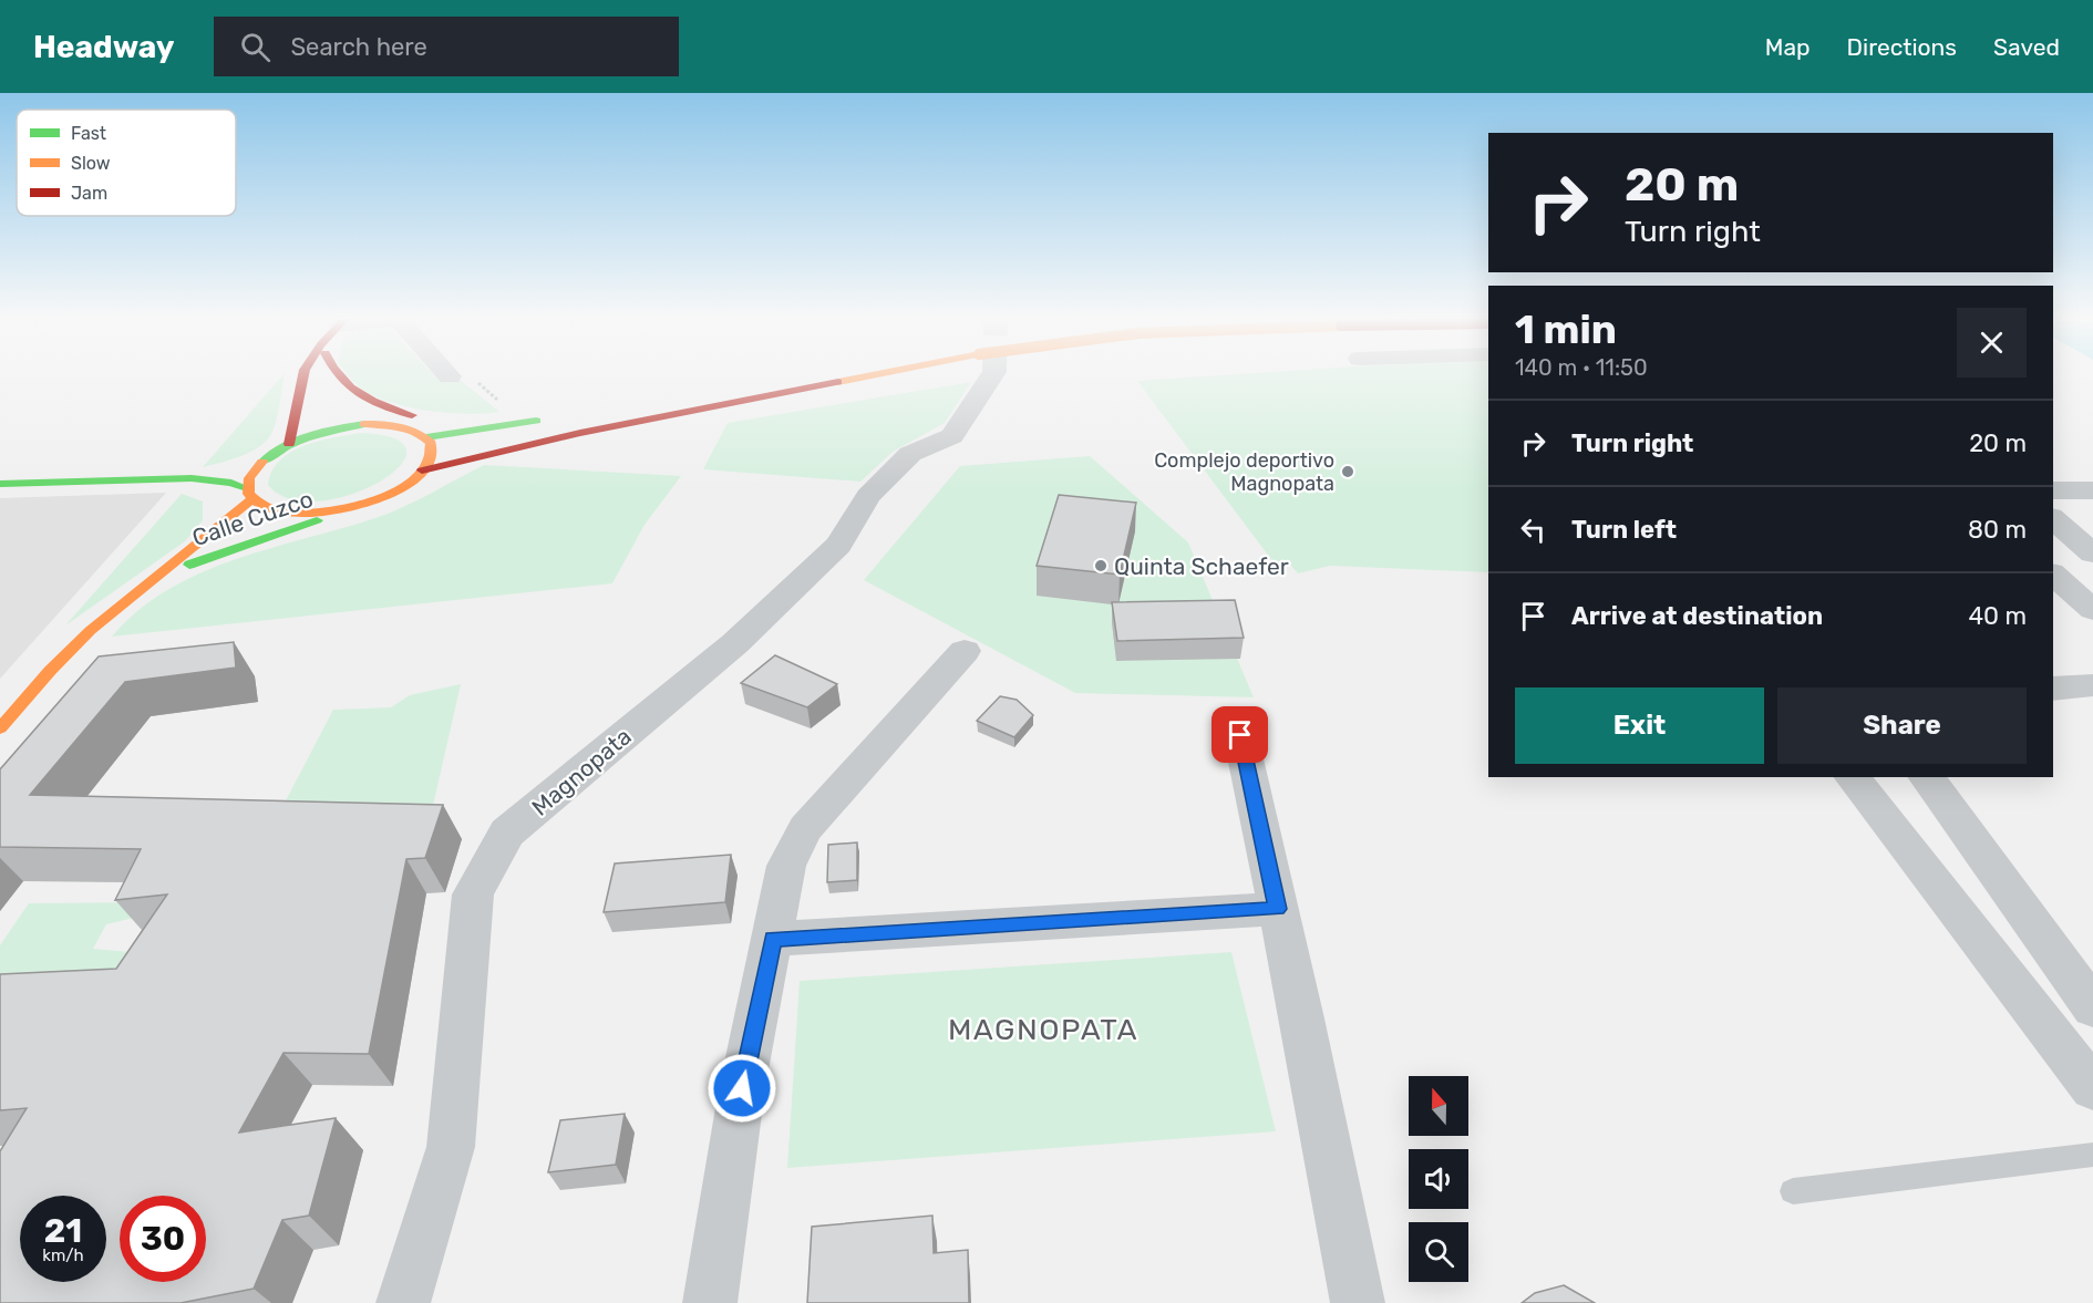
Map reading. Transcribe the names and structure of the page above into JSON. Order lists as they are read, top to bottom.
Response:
{
  "streets": {
    "main road": ["Calle Cuzco"],
    "street": ["Magnopata"]
  },
  "districts": ["MAGNOPATA"],
  "places": ["Complejo deportivo Magnopata", "Quinta Schaefer"],
  "legend": ["Fast", "Slow", "Jam"],
  "north": "top",
  "page": {
    "header": "Headway",
    "search": "Search here",
    "nav": ["Map", "Directions", "Saved"],
    "turn": ["20 m", "Turn right"],
    "heading": ["1 min", "140 m · 11:50"],
    "list": [
      {
        "name": "Turn right",
        "value": "20 m"
      },
      {
        "name": "Turn left",
        "value": "80 m"
      },
      {
        "name": "Arrive at destination",
        "value": "40 m"
      }
    ],
    "buttons": ["Exit", "Share"],
    "speed": "21 km/h",
    "limit": "30"
  }
}
